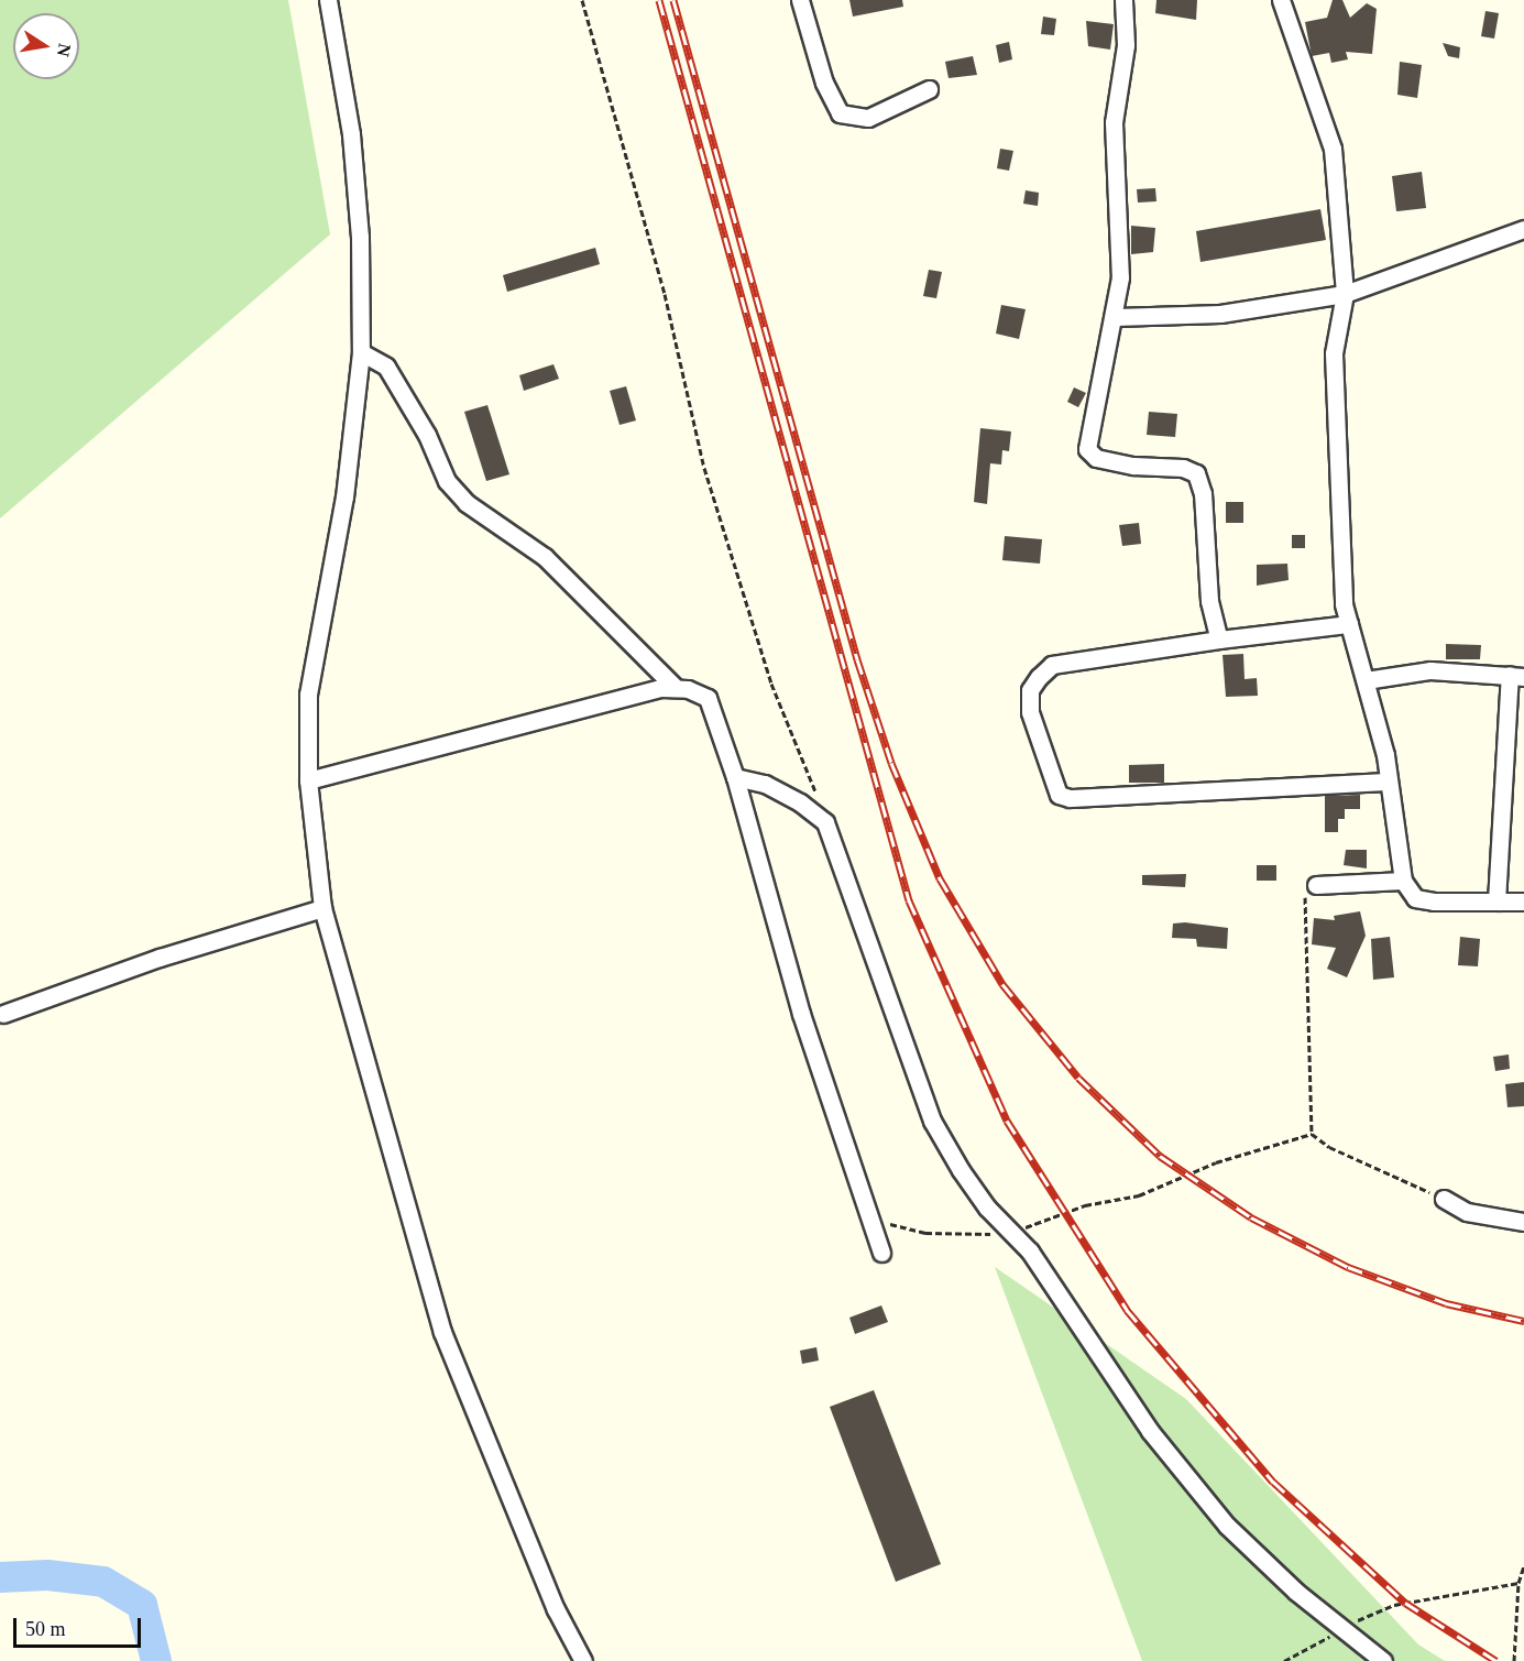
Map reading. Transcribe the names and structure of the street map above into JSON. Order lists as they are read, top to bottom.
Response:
{
  "scale_bar": "50 m",
  "north": "right"
}
